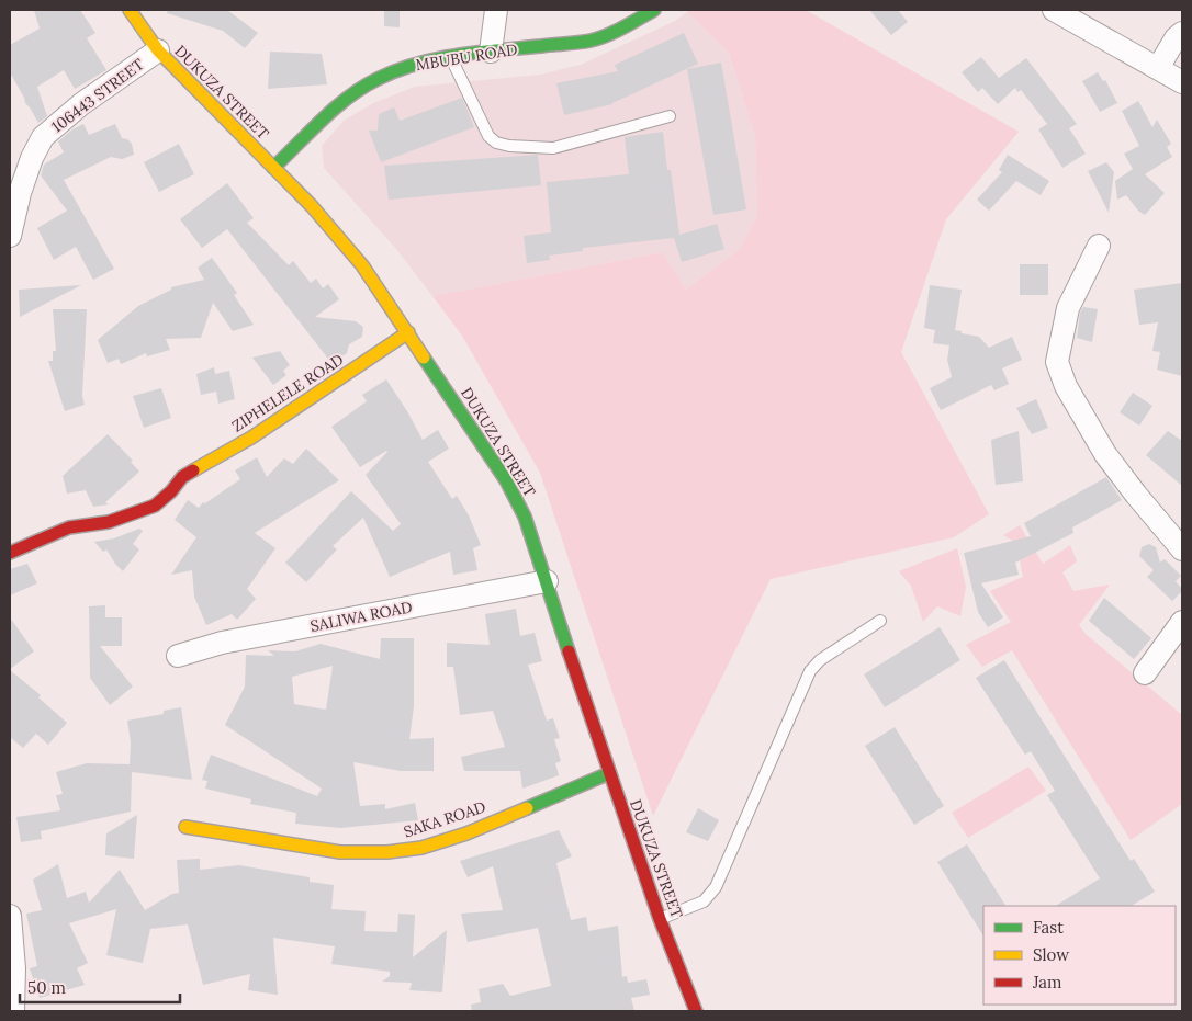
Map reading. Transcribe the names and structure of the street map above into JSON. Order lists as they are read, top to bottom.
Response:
{
  "streets": {
    "street": [
      "MBUBU ROAD",
      "DUKUZA STREET",
      "106443 STREET",
      "ZIPHELELE ROAD",
      "SALIWA ROAD",
      "SAKA ROAD"
    ]
  },
  "crossings": [
    ["MBUBU ROAD", "DUKUZA STREET"],
    ["DUKUZA STREET", "106443 STREET"],
    ["DUKUZA STREET", "ZIPHELELE ROAD"],
    ["DUKUZA STREET", "SALIWA ROAD"],
    ["DUKUZA STREET", "SAKA ROAD"]
  ],
  "legend": ["Fast", "Slow", "Jam"],
  "scale_bar": "50 m"
}
